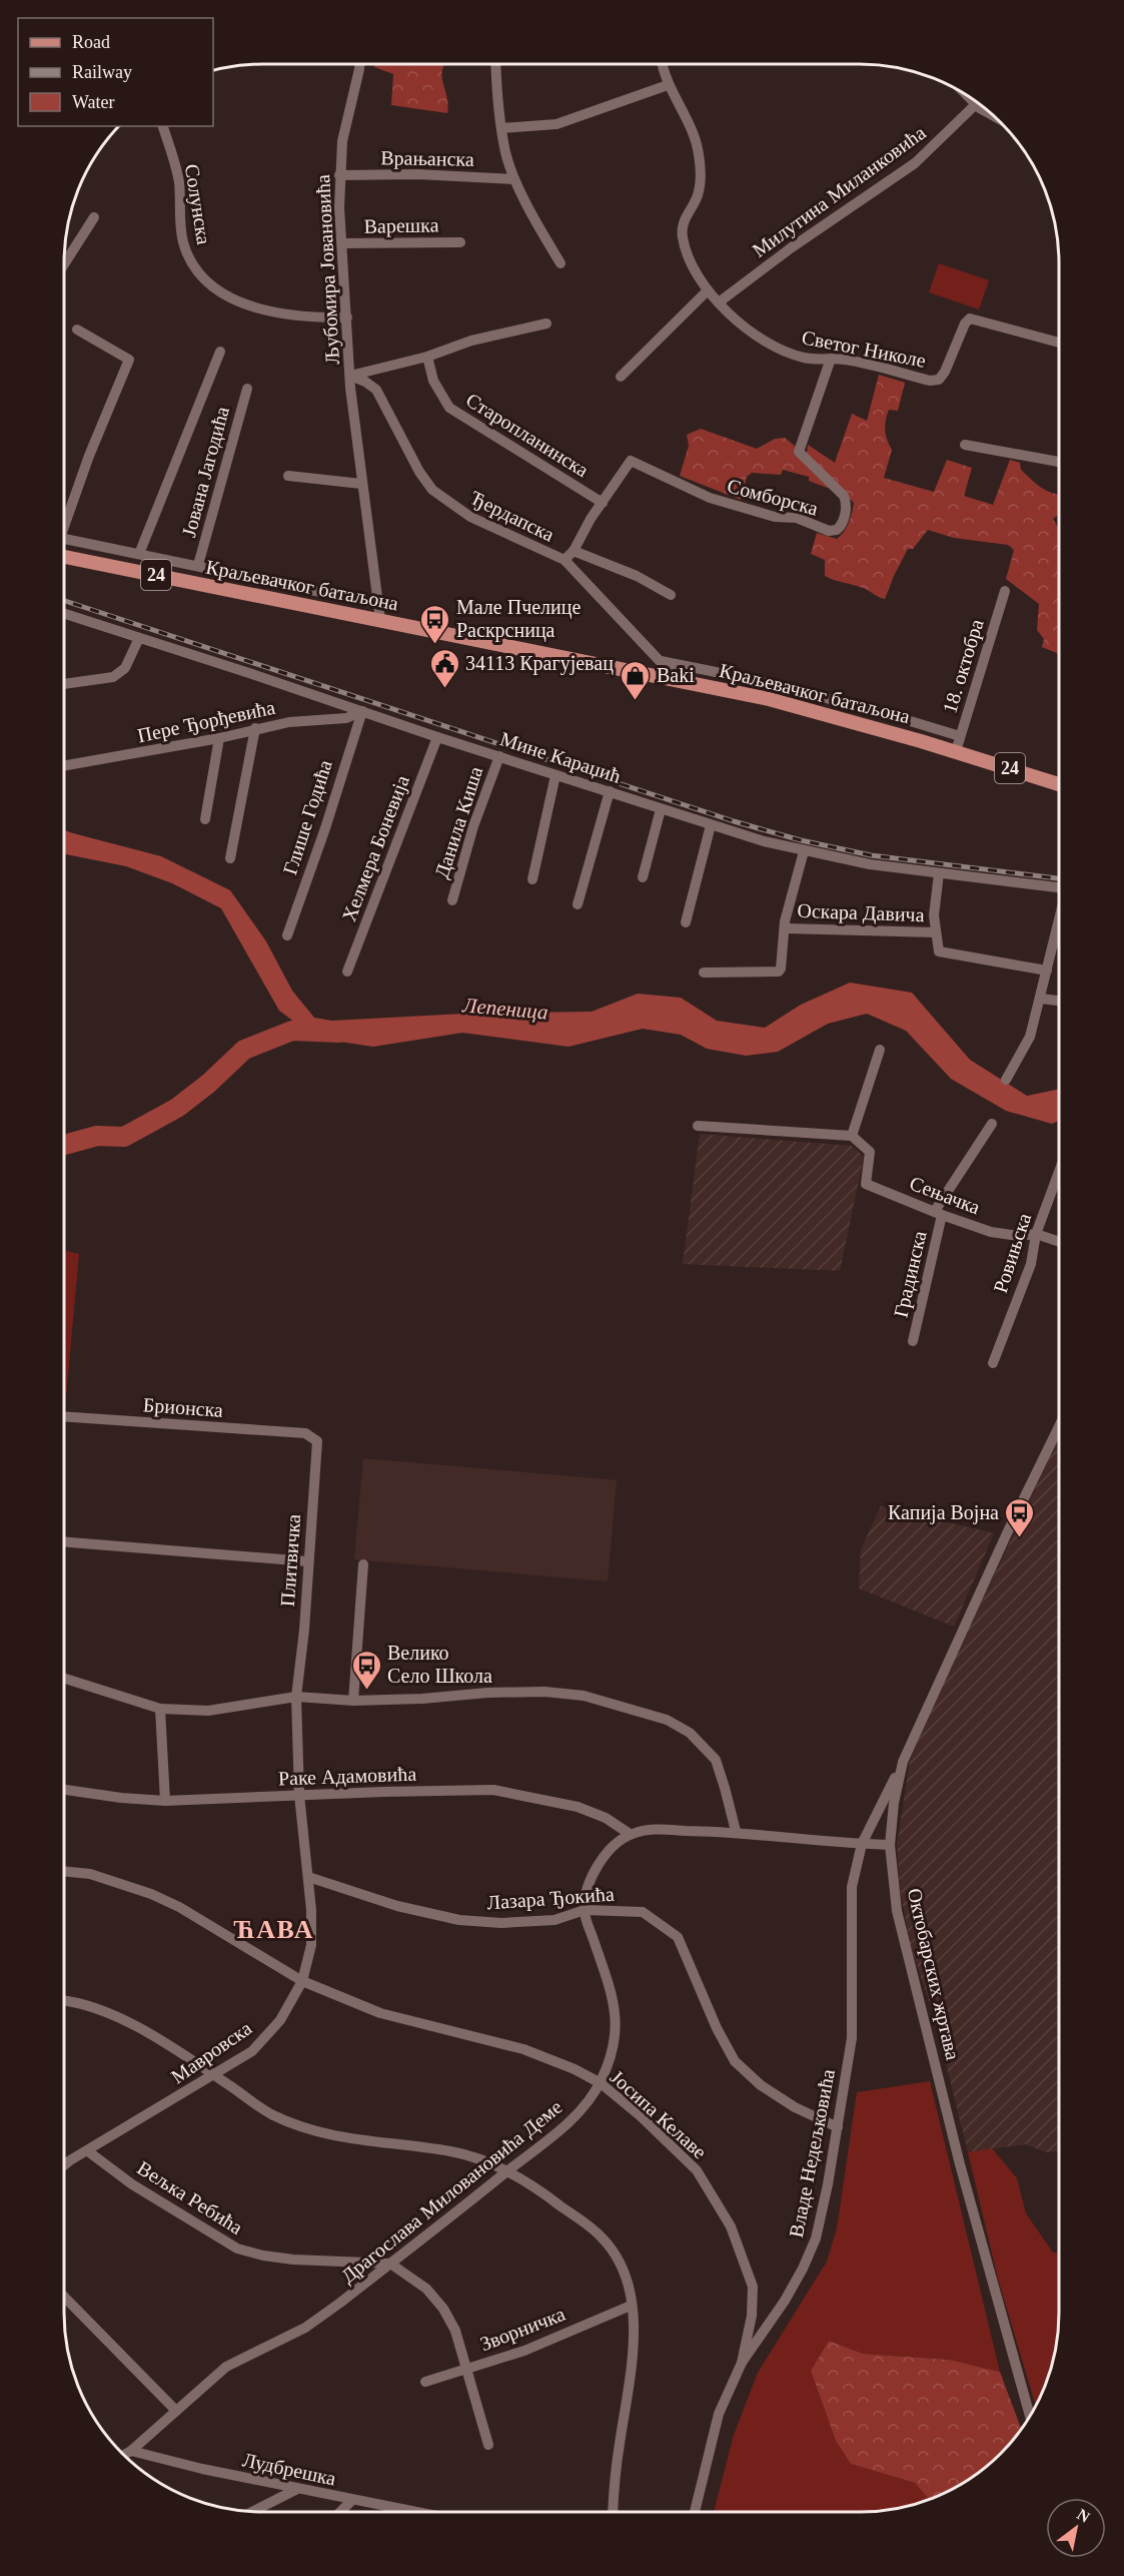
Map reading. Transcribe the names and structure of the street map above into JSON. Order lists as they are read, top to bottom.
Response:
{
  "streets": {
    "main road": ["24", "Краљевачког батаљона"],
    "street": [
      "Врањанска",
      "Милутина Миланковића",
      "Солунска",
      "Варешка",
      "Љубомира Јовановића",
      "Светог Николе",
      "Старопланинска",
      "Јована Јагодића",
      "Сомборска",
      "Ђердапска",
      "18. октобра",
      "Пере Ђорђевића",
      "Мине Караџић",
      "Глише Годића",
      "Данила Киша",
      "Хелмера Боневија",
      "Оскара Давича",
      "Сењачка",
      "Ровињска",
      "Градинска",
      "Брионска",
      "Плитвичка",
      "Раке Адамовића",
      "Лазара Ђокића",
      "Октобарских жртава",
      "Мавровска",
      "Јосипа Келаве",
      "Владе Недељковића",
      "Драгослава Миловановића Деме",
      "Вељка Ребића",
      "Зворничка",
      "Лудбрешка"
    ]
  },
  "crossings": [
    ["Врањанска", "Љубомира Јовановића"],
    ["Милутина Миланковића", "Светог Николе"],
    ["Солунска", "Љубомира Јовановића"],
    ["Варешка", "Љубомира Јовановића"],
    ["Љубомира Јовановића", "Ђердапска"],
    ["Љубомира Јовановића", "Краљевачког батаљона"],
    ["Светог Николе", "Сомборска"],
    ["Старопланинска", "Сомборска"],
    ["Сомборска", "Ђердапска"],
    ["Ђердапска", "Краљевачког батаљона"],
    ["Краљевачког батаљона", "18. октобра"],
    ["Пере Ђорђевића", "Мине Караџић"],
    ["Пере Ђорђевића", "Глише Годића"],
    ["Мине Караџић", "Глише Годића"],
    ["Мине Караџић", "Данила Киша"],
    ["Мине Караџић", "Хелмера Боневија"],
    ["Мине Караџић", "Оскара Давича"],
    ["Сењачка", "Ровињска"],
    ["Сењачка", "Градинска"],
    ["Брионска", "Плитвичка"],
    ["Плитвичка", "Мавровска"],
    ["Раке Адамовића", "Мавровска"],
    ["Раке Адамовића", "Драгослава Миловановића Деме"],
    ["Лазара Ђокића", "Мавровска"],
    ["Лазара Ђокића", "Владе Недељковића"],
    ["Лазара Ђокића", "Драгослава Миловановића Деме"],
    ["Октобарских жртава", "Владе Недељковића"],
    ["Мавровска", "Јосипа Келаве"],
    ["Мавровска", "Вељка Ребића"],
    ["Јосипа Келаве", "Владе Недељковића"],
    ["Јосипа Келаве", "Драгослава Миловановића Деме"],
    ["Драгослава Миловановића Деме", "Вељка Ребића"],
    ["Драгослава Миловановића Деме", "Лудбрешка"]
  ],
  "districts": ["ЋАВА"],
  "water": ["Лепеница"],
  "places": {
    "bus stop": ["Мале Пчелице Раскрсница", "Капија Војна", "Велико Село Школа"],
    "public building": ["34113 Крагујевац"],
    "shop": ["Baki"]
  },
  "legend": ["Road", "Railway", "Water"],
  "north": "top right"
}
